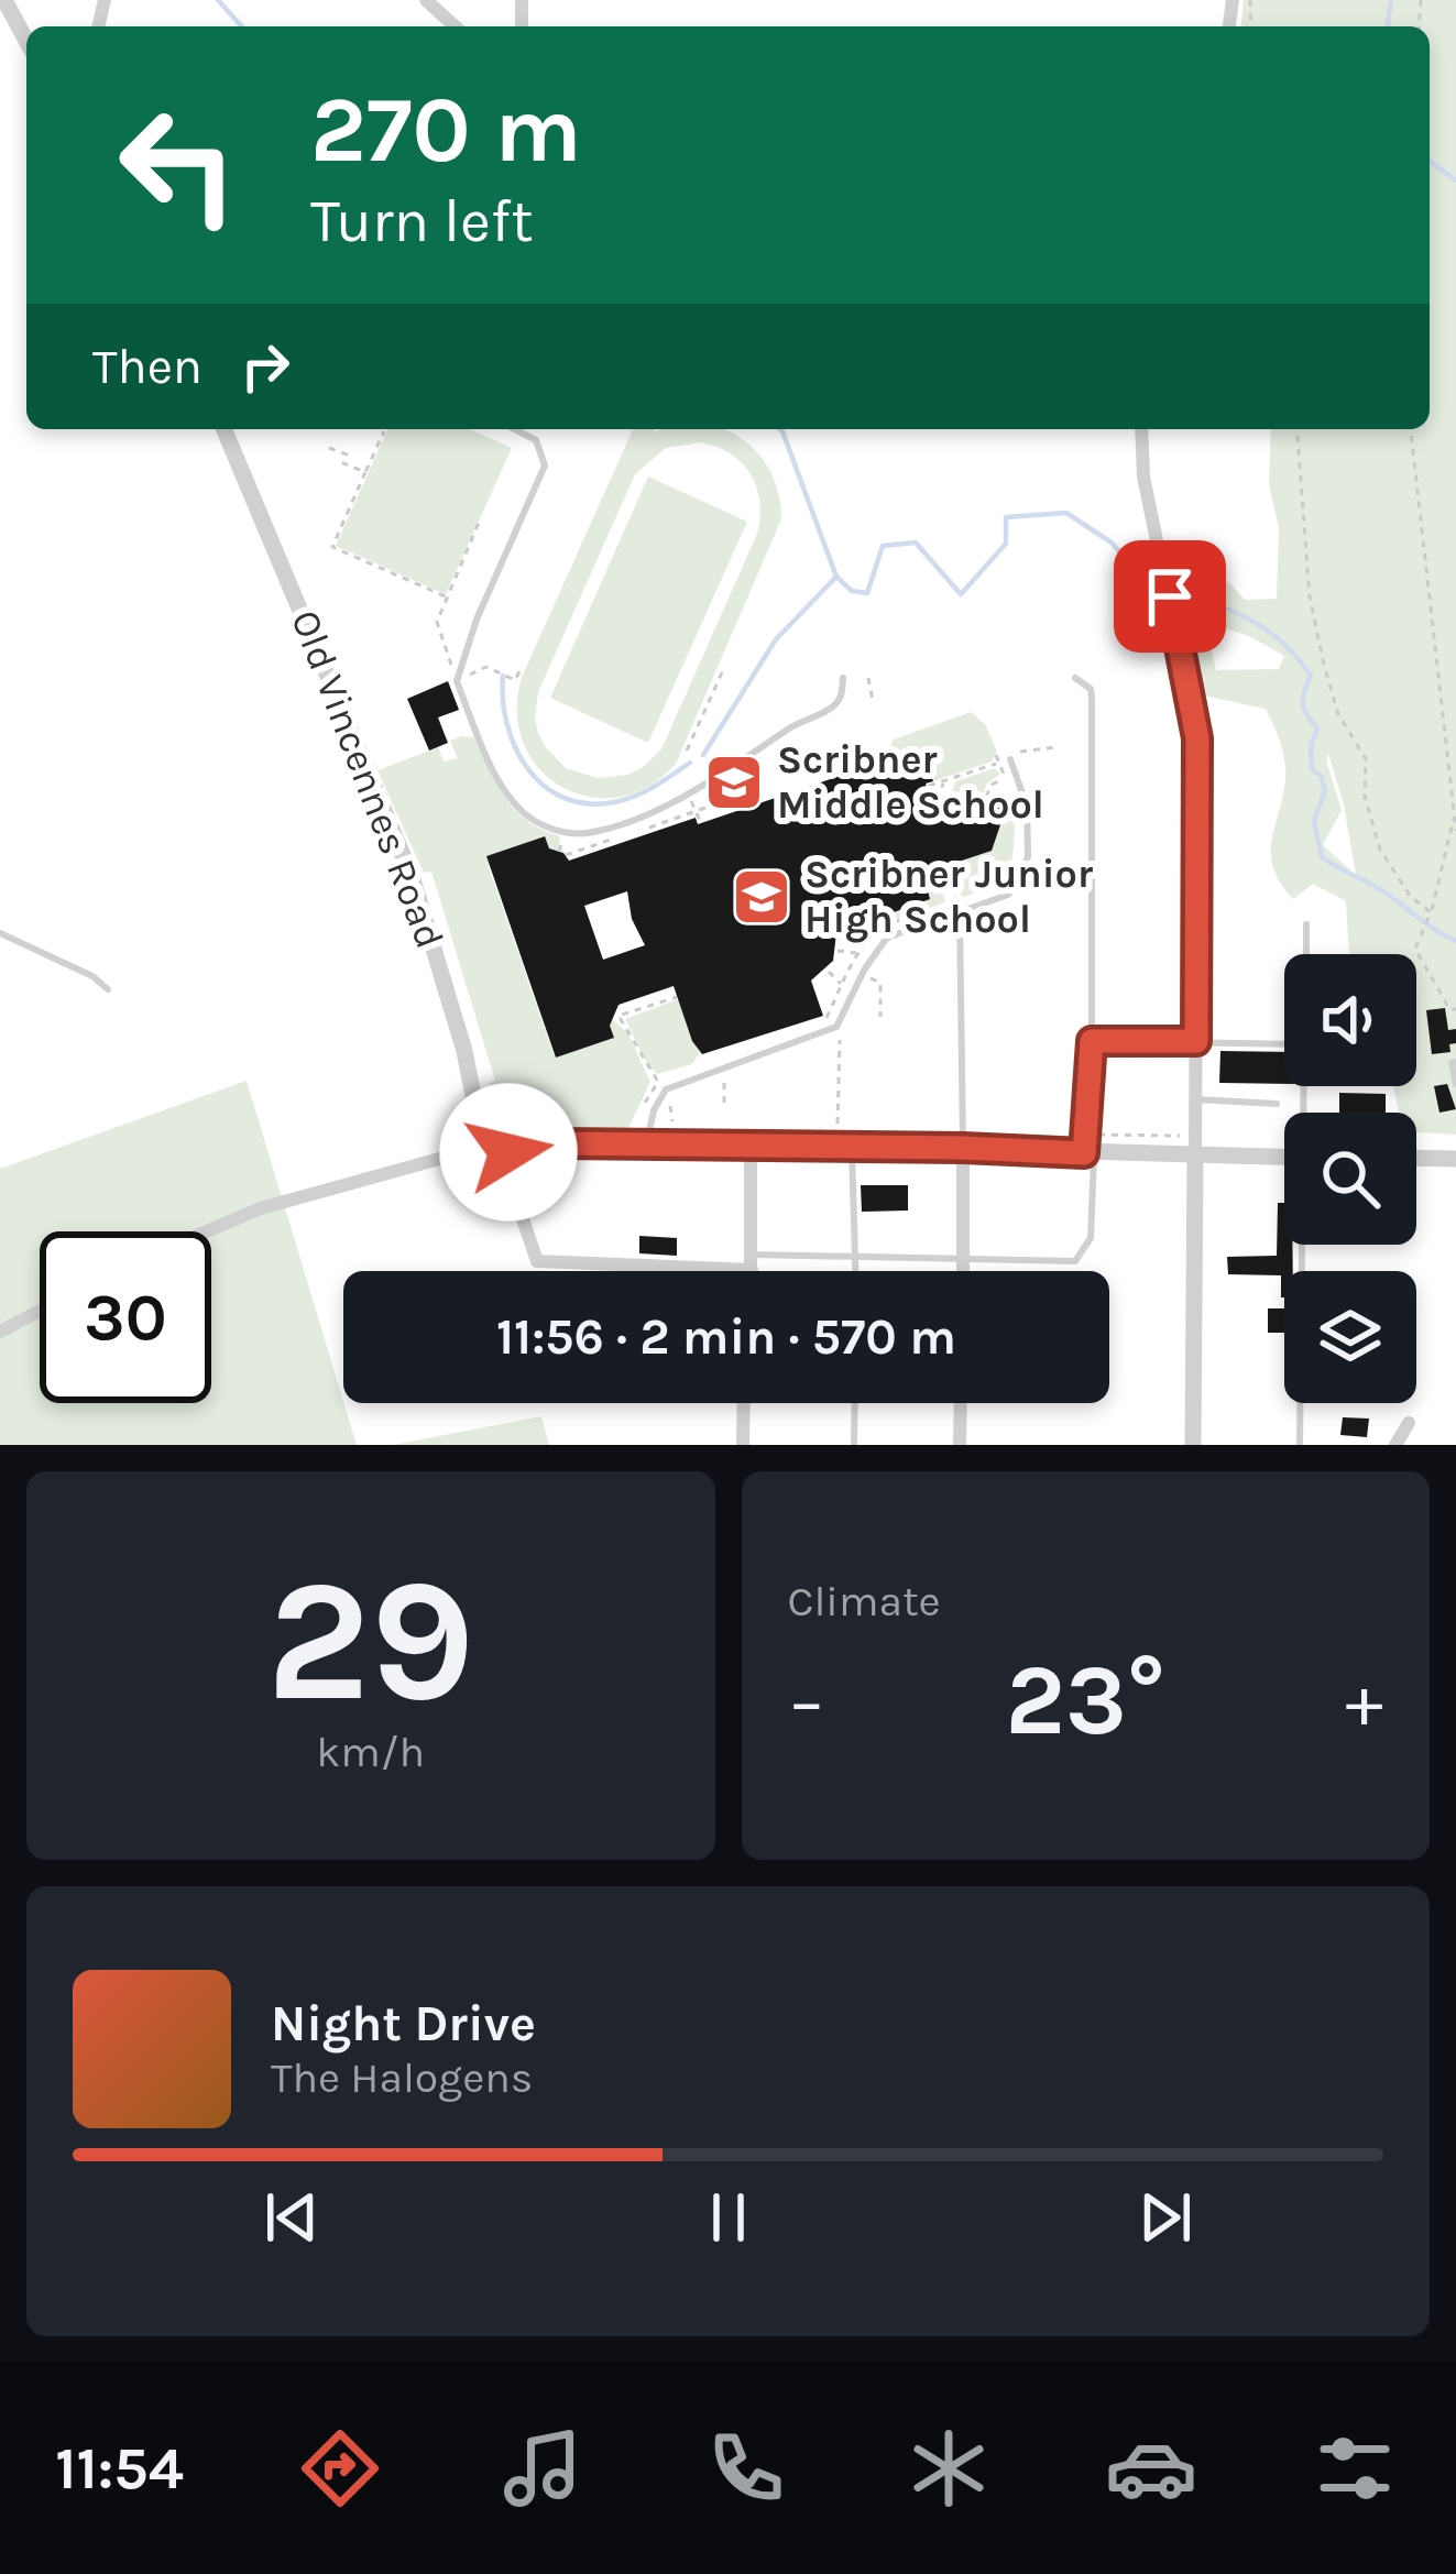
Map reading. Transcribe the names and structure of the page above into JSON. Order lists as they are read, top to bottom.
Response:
{
  "streets": {
    "street": ["Old Vincennes Road"]
  },
  "places": {
    "school or university": ["Scribner Middle School", "Scribner Junior High School"]
  },
  "page": {
    "turn": ["270 m", "Turn left"],
    "then": "Then",
    "limit": "30",
    "trip": "11:56 · 2 min · 570 m",
    "tile": [
      ["29", "km/h"],
      "Climate"
    ],
    "heat": ["−", "23°", "+"],
    "song": ["Night Drive", "The Halogens"],
    "tabs": "11:54"
  }
}
